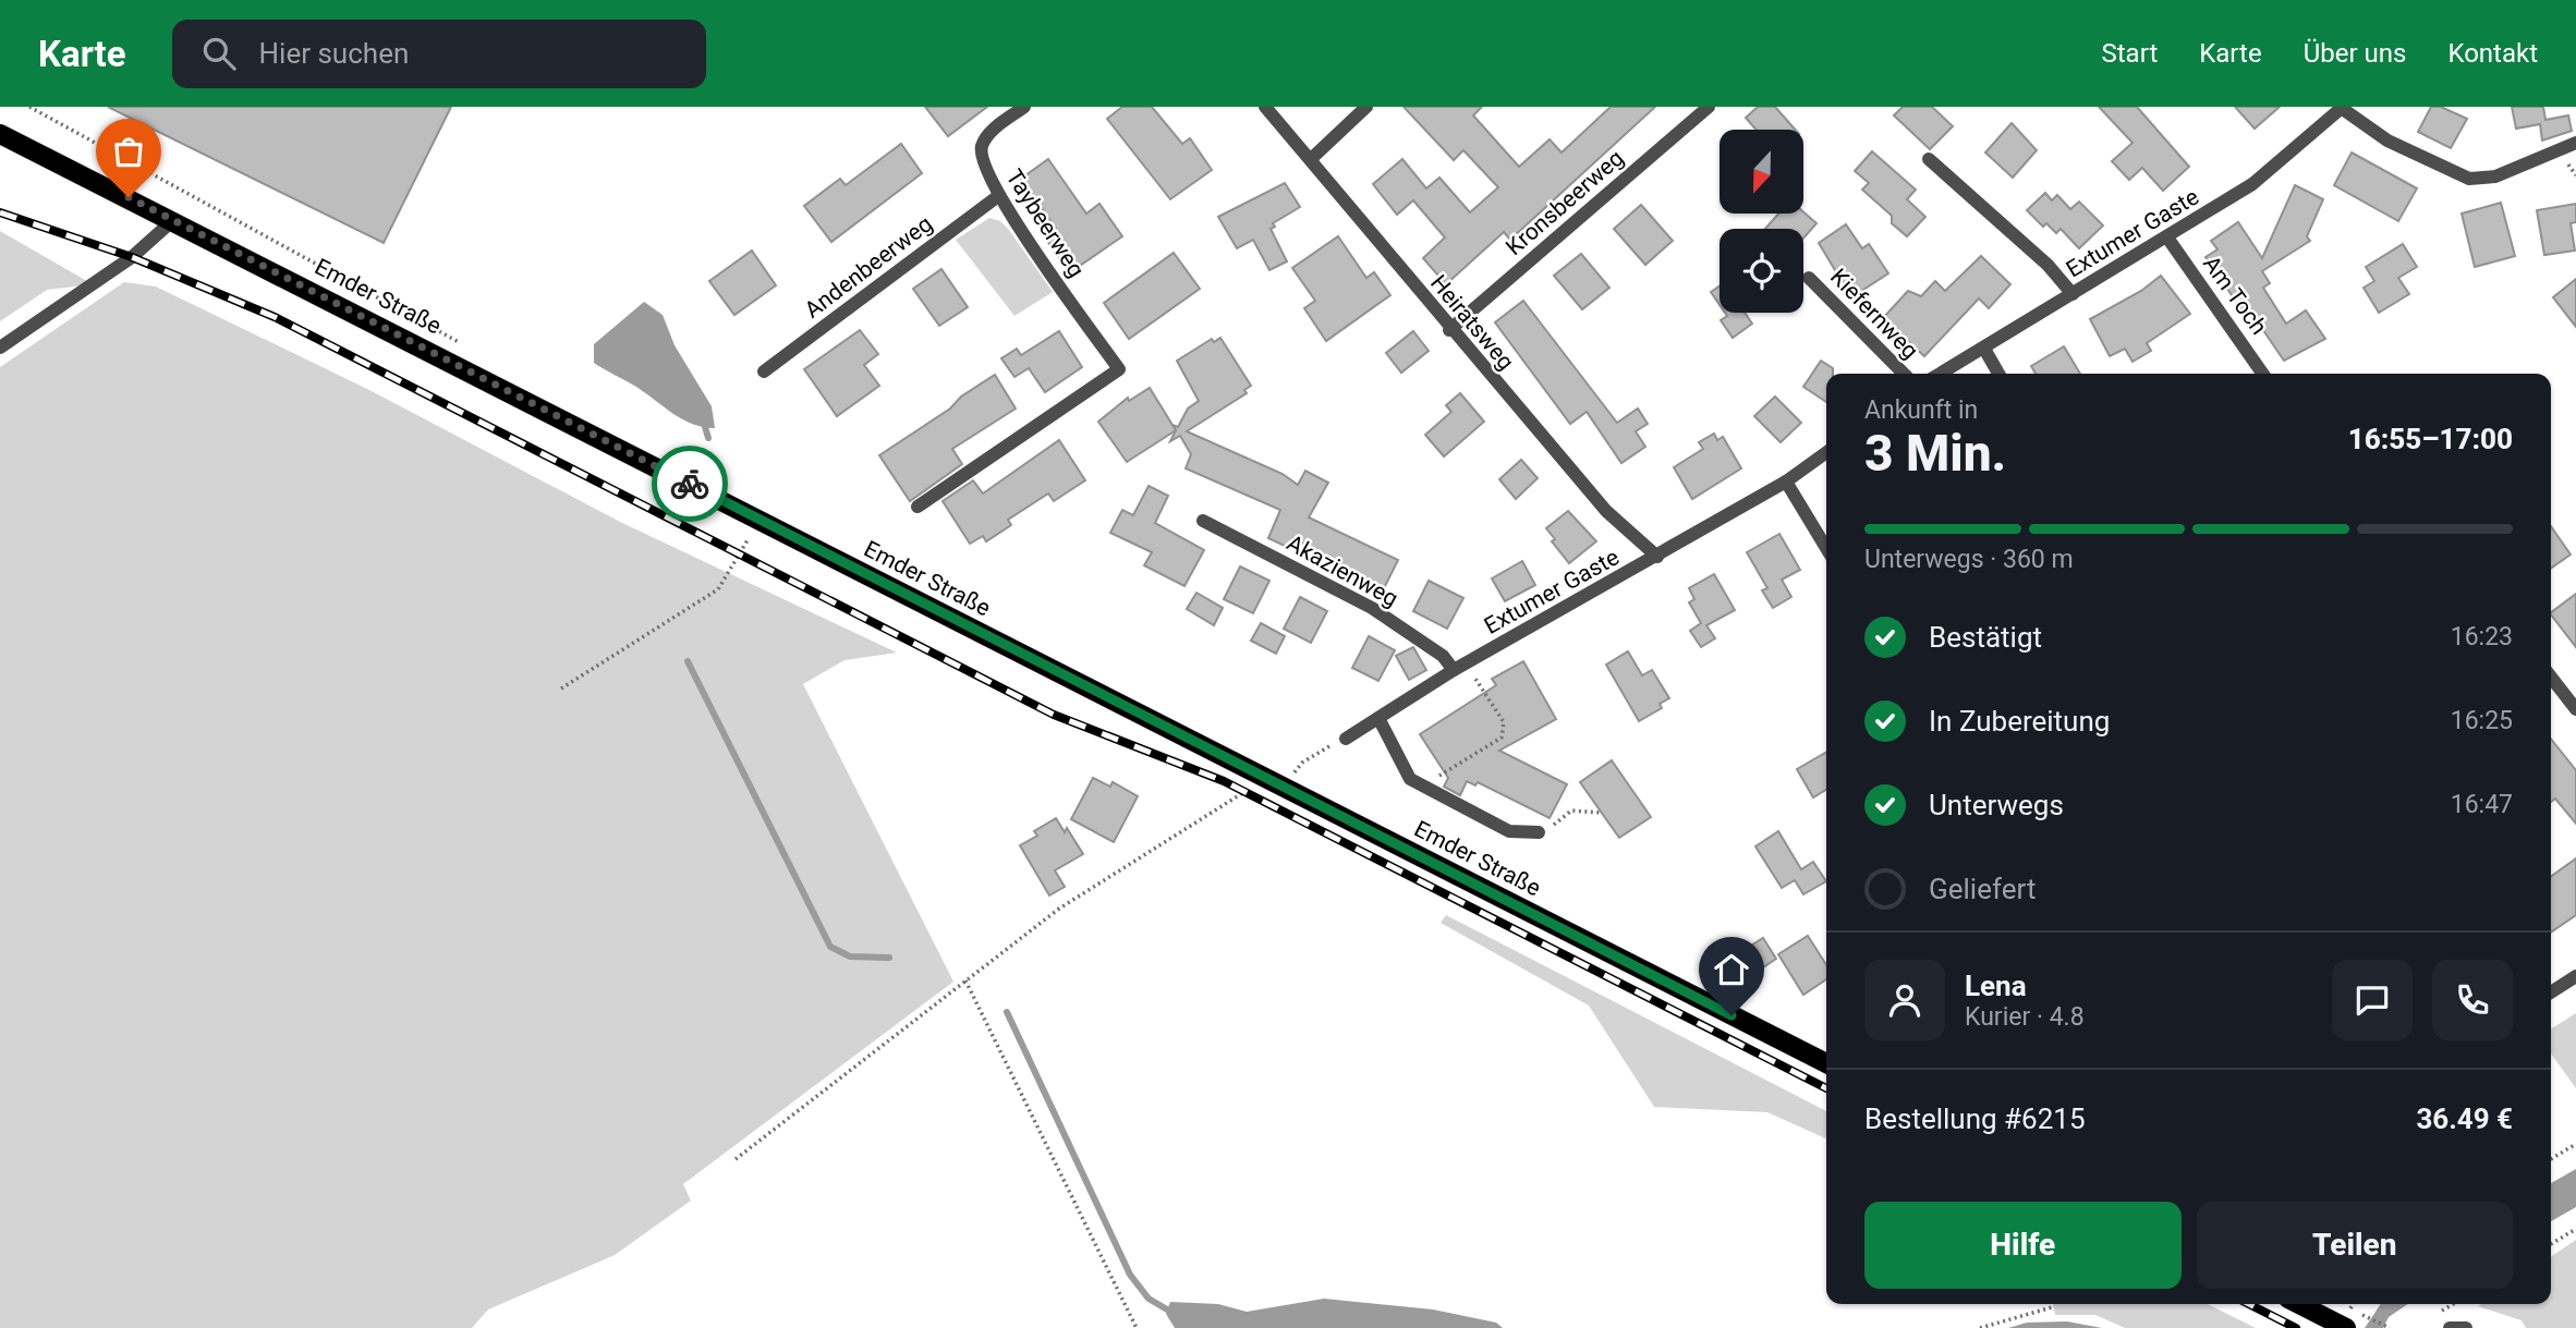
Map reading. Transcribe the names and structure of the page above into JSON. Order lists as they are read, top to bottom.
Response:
{
  "streets": {
    "main road": ["Emder Straße"],
    "street": [
      "Kronsbeerweg",
      "Taybeerweg",
      "Extumer Gaste",
      "Andenbeerweg",
      "Am Toch",
      "Kiefernweg",
      "Heiratsweg",
      "Akazienweg"
    ]
  },
  "crossings": [
    ["Kronsbeerweg", "Heiratsweg"],
    ["Taybeerweg", "Andenbeerweg"],
    ["Extumer Gaste", "Am Toch"],
    ["Extumer Gaste", "Heiratsweg"],
    ["Extumer Gaste", "Akazienweg"]
  ],
  "north": "bottom",
  "page": {
    "header": "Karte",
    "search": "Hier suchen",
    "nav": [
      "Start",
      "Karte",
      "Über uns",
      "Kontakt"
    ],
    "heading": ["3 Min.", "Ankunft in", "16:55–17:00"],
    "panel": [
      "Lena",
      "Kurier · 4.8",
      "Bestellung #6215",
      "36.49 €"
    ],
    "bar": "Unterwegs · 360 m",
    "list": [
      ["Bestätigt", "16:23"],
      ["In Zubereitung", "16:25"],
      ["Unterwegs", "16:47"],
      "Geliefert"
    ],
    "buttons": ["Hilfe", "Teilen"]
  }
}
